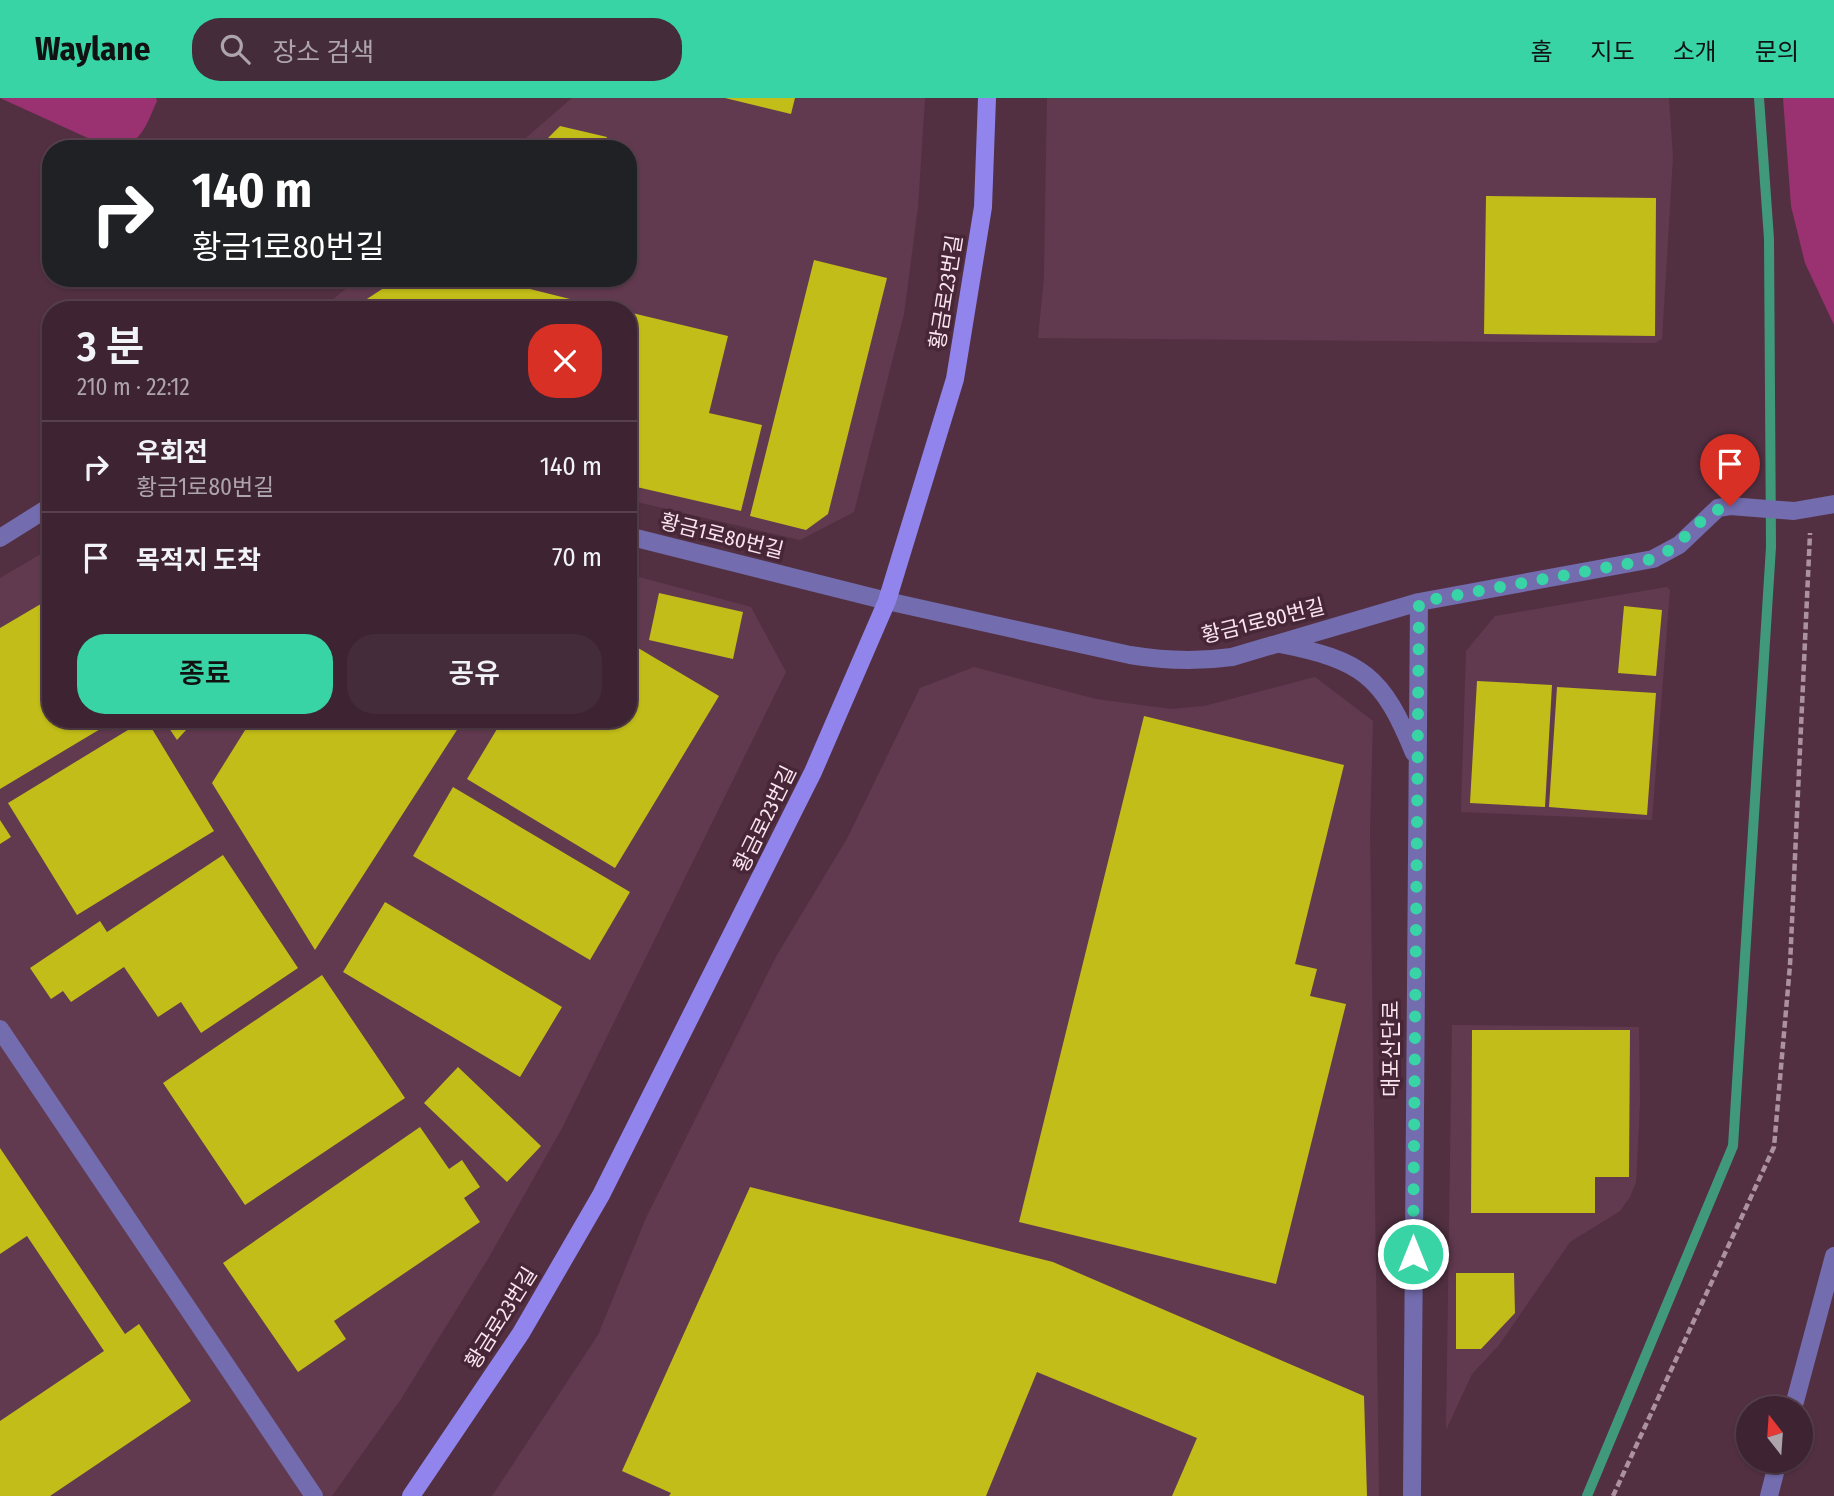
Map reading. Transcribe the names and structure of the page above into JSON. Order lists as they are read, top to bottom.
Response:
{
  "streets": {
    "street": ["황금로23번길", "황금1로80번길", "대포산단로"]
  },
  "crossings": [
    ["황금로23번길", "황금1로80번길"],
    ["황금1로80번길", "대포산단로"]
  ],
  "north": "top",
  "page": {
    "header": "Waylane",
    "search": "장소 검색",
    "nav": [
      "홈",
      "지도",
      "소개",
      "문의"
    ],
    "turn": ["140 m", "황금1로80번길"],
    "heading": ["3 분", "210 m · 22:12"],
    "list": [
      {
        "name": "우회전",
        "note": "황금1로80번길",
        "value": "140 m"
      },
      {
        "name": "목적지 도착",
        "value": "70 m"
      }
    ],
    "buttons": ["종료", "공유"]
  }
}
